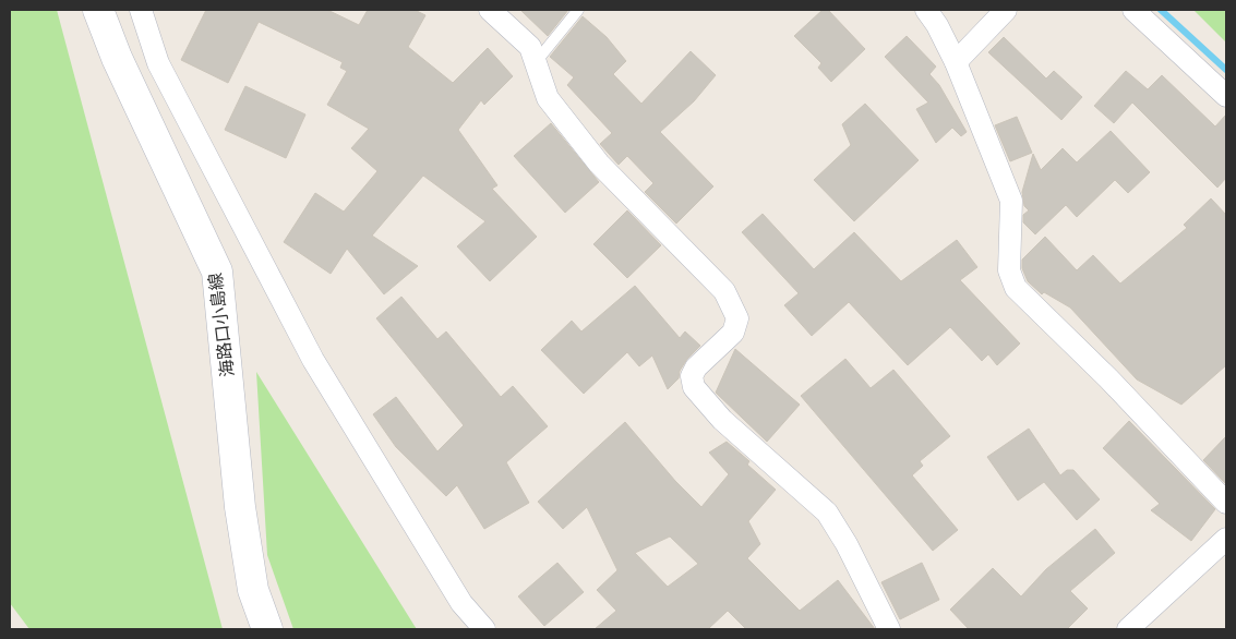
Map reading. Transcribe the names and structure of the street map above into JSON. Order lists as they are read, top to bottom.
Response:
{
  "streets": {
    "main road": ["海路口小島線"]
  }
}
